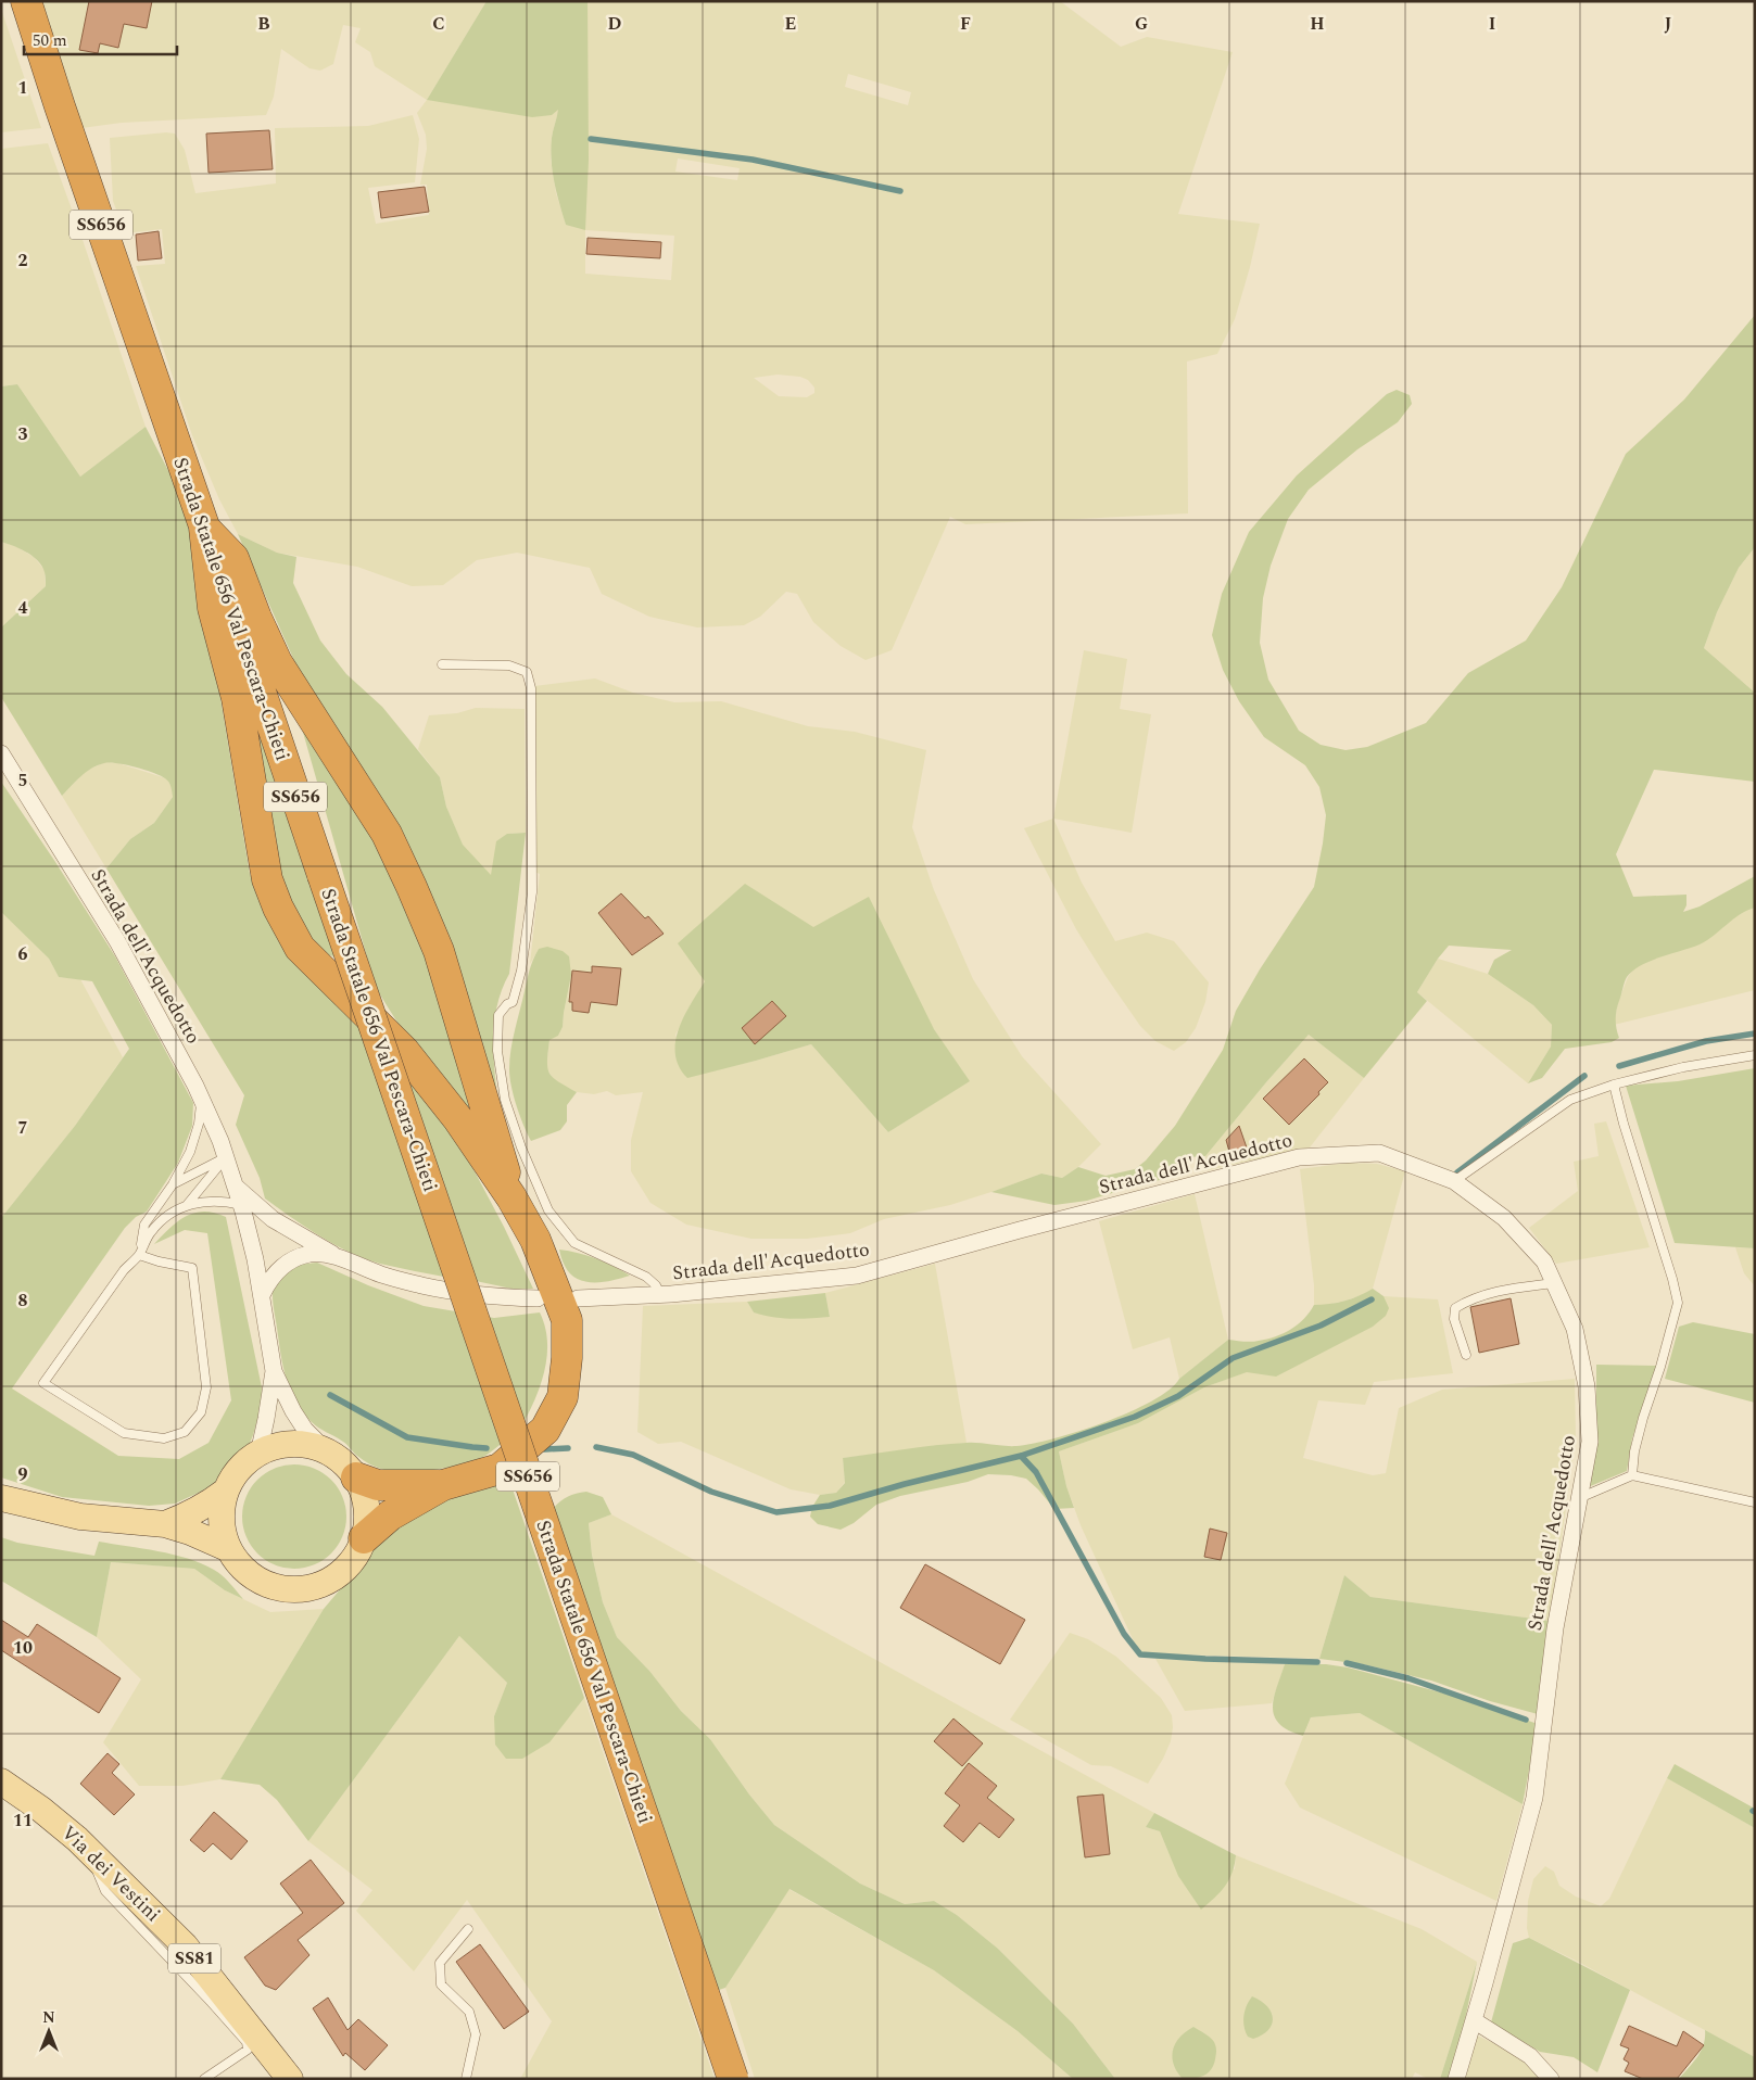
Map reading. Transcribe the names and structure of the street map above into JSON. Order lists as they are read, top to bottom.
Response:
{
  "streets": {
    "highway": ["SS656", "Strada Statale 656 Val Pescara-Chieti"],
    "main road": ["Via dei Vestini", "SS81"],
    "street": ["Strada dell'Acquedotto"]
  },
  "scale_bar": "50 m",
  "north": "top",
  "grid": {
    "columns": [
      "B",
      "C",
      "D",
      "E",
      "F",
      "G",
      "H",
      "I",
      "J"
    ],
    "rows": [
      "1",
      "2",
      "3",
      "4",
      "5",
      "6",
      "7",
      "8",
      "9",
      "10",
      "11"
    ]
  }
}
